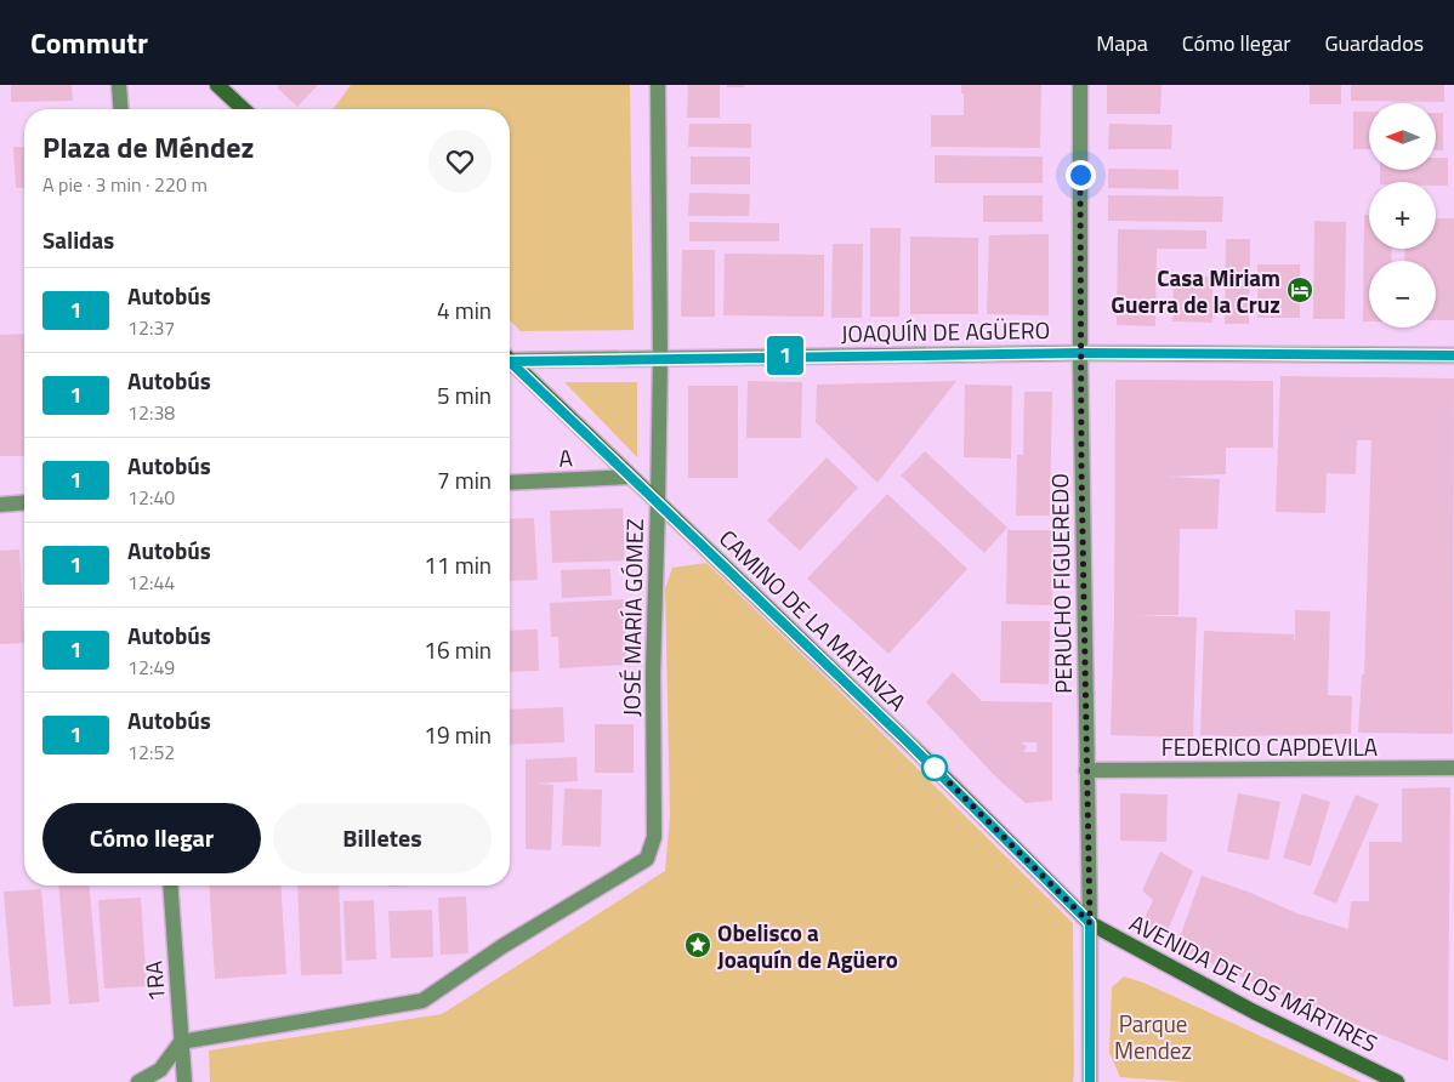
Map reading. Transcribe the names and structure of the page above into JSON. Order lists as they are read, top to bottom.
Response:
{
  "streets": {
    "main road": ["PERUCHO FIGUEREDO", "CAMINO DE LA MATANZA", "AVENIDA DE LOS MÁRTIRES"],
    "street": [
      "JOAQUÍN DE AGÜERO",
      "A",
      "JOSÉ MARÍA GÓMEZ",
      "FEDERICO CAPDEVILA",
      "1RA"
    ]
  },
  "crossings": [
    ["JOAQUÍN DE AGÜERO", "PERUCHO FIGUEREDO"],
    ["JOAQUÍN DE AGÜERO", "JOSÉ MARÍA GÓMEZ"],
    ["A", "CAMINO DE LA MATANZA"],
    ["PERUCHO FIGUEREDO", "CAMINO DE LA MATANZA"],
    ["PERUCHO FIGUEREDO", "FEDERICO CAPDEVILA"],
    ["PERUCHO FIGUEREDO", "AVENIDA DE LOS MÁRTIRES"],
    ["JOSÉ MARÍA GÓMEZ", "CAMINO DE LA MATANZA"],
    ["JOSÉ MARÍA GÓMEZ", "1RA"],
    ["CAMINO DE LA MATANZA", "AVENIDA DE LOS MÁRTIRES"]
  ],
  "parks": ["Parque Mendez"],
  "places": {
    "hotel": ["Casa Miriam Guerra de la Cruz"],
    "place": ["Obelisco a Joaquín de Agüero"]
  },
  "lines": ["bus line 1"],
  "north": "left",
  "page": {
    "header": "Commutr",
    "nav": ["Mapa", "Cómo llegar", "Guardados"],
    "on_map": "1",
    "map_buttons": ["+", "−"],
    "heading": [
      ["Plaza de Méndez", "A pie · 3 min · 220 m"],
      "Salidas"
    ],
    "list": [
      {
        "mark": "1",
        "name": "Autobús",
        "note": "12:37",
        "value": "4 min"
      },
      {
        "mark": "1",
        "name": "Autobús",
        "note": "12:38",
        "value": "5 min"
      },
      {
        "mark": "1",
        "name": "Autobús",
        "note": "12:40",
        "value": "7 min"
      },
      {
        "mark": "1",
        "name": "Autobús",
        "note": "12:44",
        "value": "11 min"
      },
      {
        "mark": "1",
        "name": "Autobús",
        "note": "12:49",
        "value": "16 min"
      },
      {
        "mark": "1",
        "name": "Autobús",
        "note": "12:52",
        "value": "19 min"
      }
    ],
    "buttons": ["Cómo llegar", "Billetes"]
  }
}
